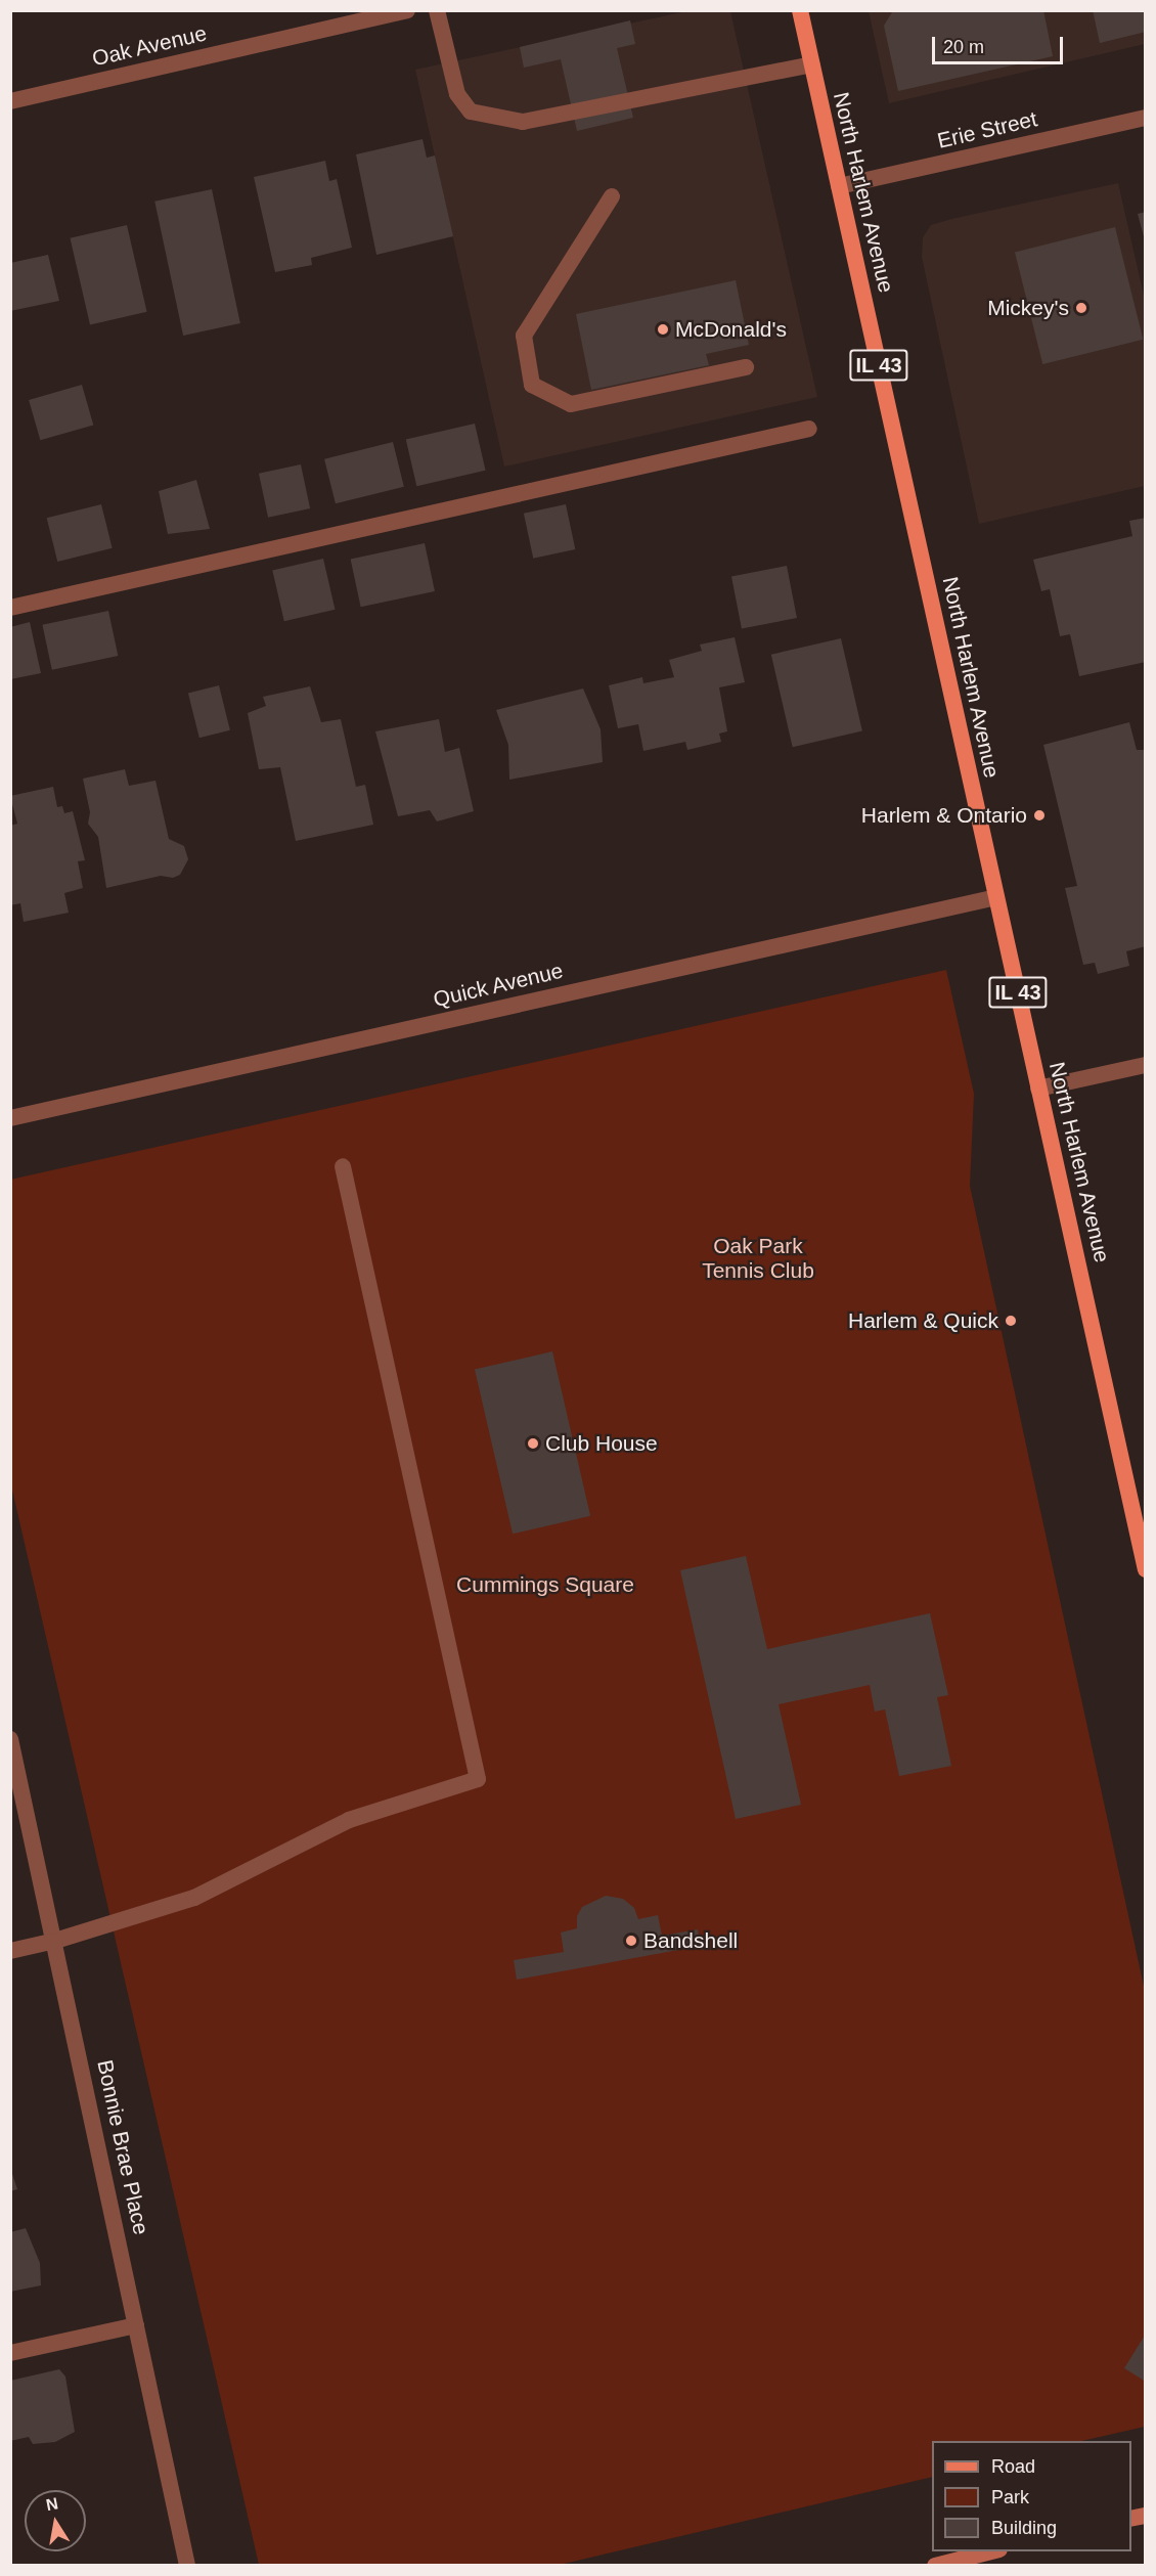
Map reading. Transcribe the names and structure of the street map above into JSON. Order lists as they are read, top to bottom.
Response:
{
  "streets": {
    "main road": ["North Harlem Avenue", "IL 43"],
    "street": [
      "Oak Avenue",
      "Erie Street",
      "Quick Avenue",
      "Bonnie Brae Place"
    ]
  },
  "crossings": [
    ["Erie Street", "North Harlem Avenue"],
    ["North Harlem Avenue", "Quick Avenue"]
  ],
  "parks": ["Oak Park Tennis Club", "Cummings Square"],
  "places": [
    "Mickey's",
    "McDonald's",
    "Harlem & Ontario",
    "Harlem & Quick",
    "Club House",
    "Bandshell"
  ],
  "legend": ["Road", "Park", "Building"],
  "scale_bar": "20 m",
  "north": "top"
}
